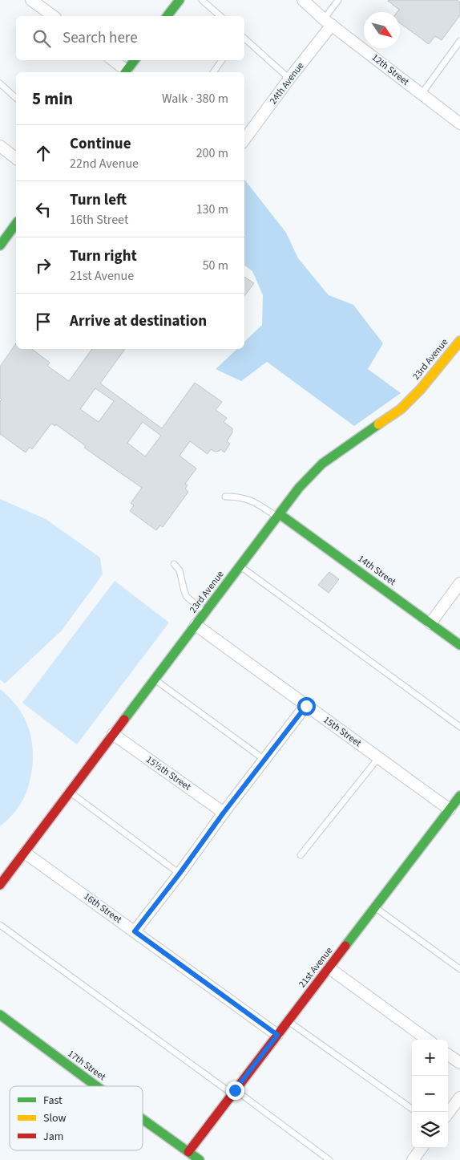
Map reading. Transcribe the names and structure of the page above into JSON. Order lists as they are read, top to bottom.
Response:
{
  "streets": {
    "street": [
      "12th Street",
      "24th Avenue",
      "23rd Avenue",
      "14th Street",
      "15th Street",
      "15½th Street",
      "16th Street",
      "21st Avenue",
      "17th Street"
    ]
  },
  "crossings": [
    ["12th Street", "24th Avenue"],
    ["23rd Avenue", "14th Street"],
    ["23rd Avenue", "15th Street"],
    ["23rd Avenue", "15½th Street"],
    ["23rd Avenue", "16th Street"],
    ["15th Street", "21st Avenue"],
    ["16th Street", "21st Avenue"],
    ["21st Avenue", "17th Street"]
  ],
  "legend": ["Fast", "Slow", "Jam"],
  "north": "bottom right",
  "page": {
    "search": "Search here",
    "heading": ["5 min", "Walk · 380 m"],
    "list": [
      ["Continue", "22nd Avenue", "200 m"],
      ["Turn left", "16th Street", "130 m"],
      ["Turn right", "21st Avenue", "50 m"],
      "Arrive at destination"
    ],
    "map_buttons": ["+", "−"]
  }
}
